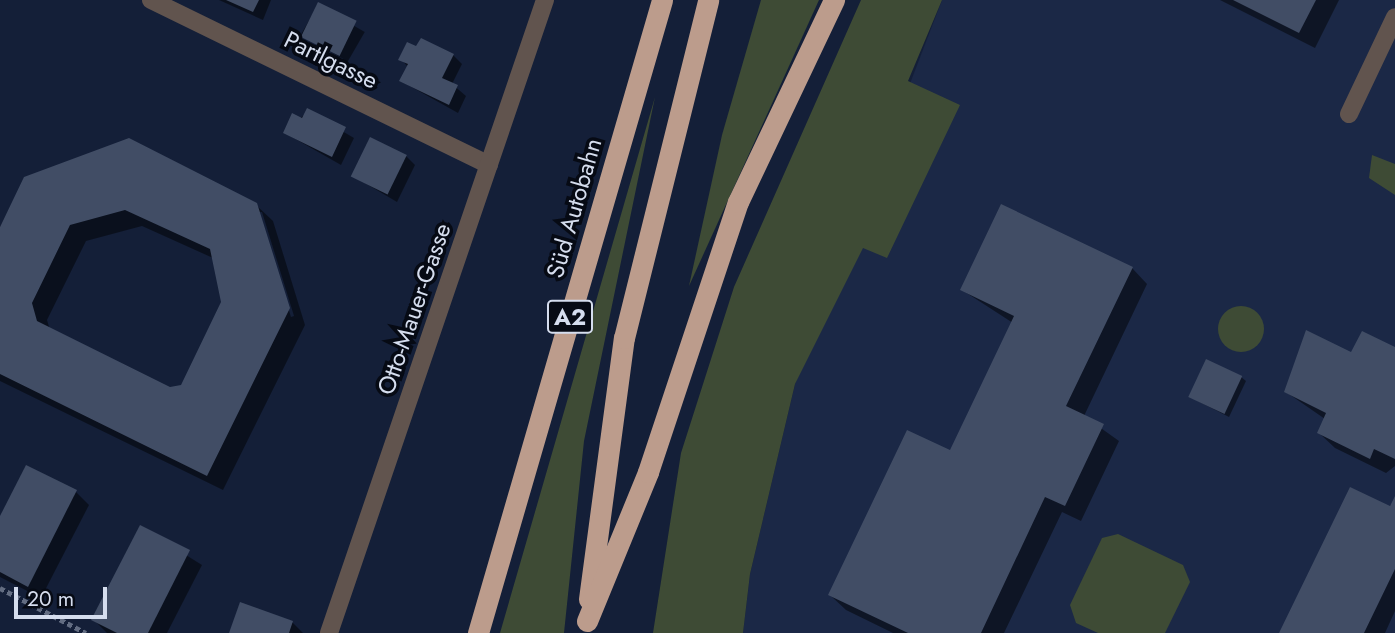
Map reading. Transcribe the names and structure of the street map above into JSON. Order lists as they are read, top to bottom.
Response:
{
  "streets": {
    "highway": ["Süd Autobahn", "A2"],
    "street": ["Partlgasse", "Otto-Mauer-Gasse"]
  },
  "crossings": [
    ["Partlgasse", "Otto-Mauer-Gasse"]
  ],
  "scale_bar": "20 m"
}
